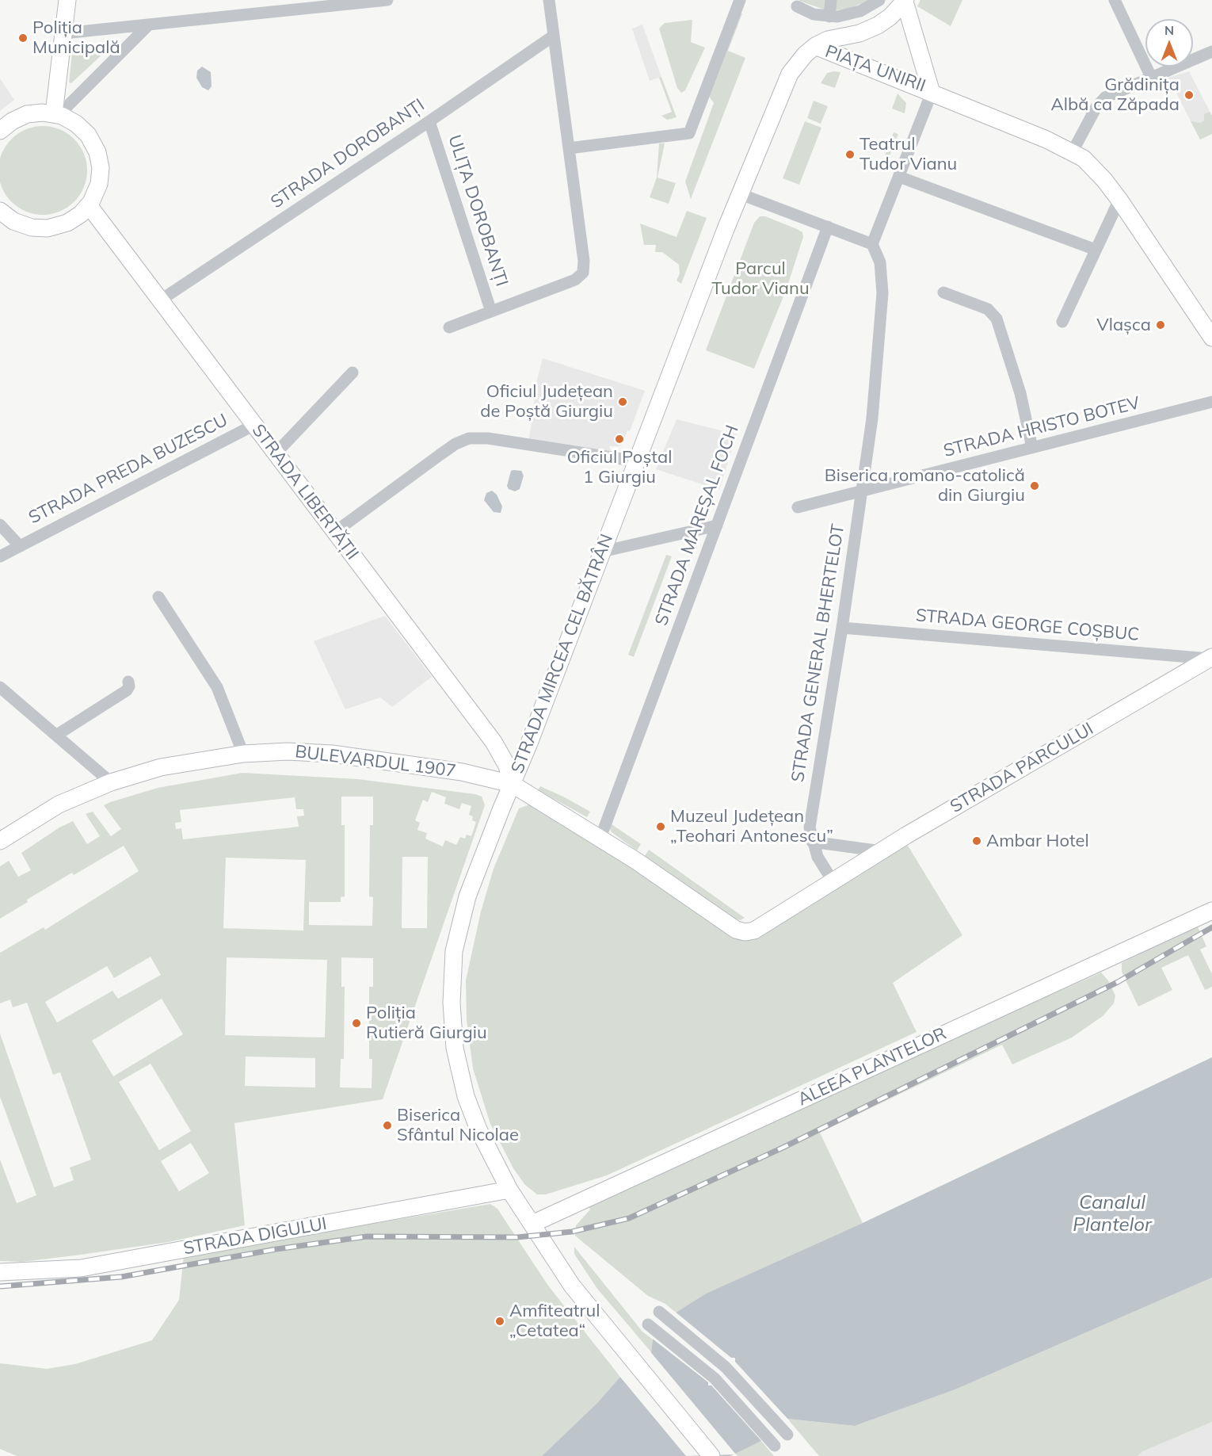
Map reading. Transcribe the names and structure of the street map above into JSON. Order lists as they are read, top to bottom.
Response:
{
  "streets": {
    "street": [
      "PIAȚA UNIRII",
      "STRADA DOROBANȚI",
      "ULIȚA DOROBANȚI",
      "STRADA HRISTO BOTEV",
      "STRADA PREDA BUZESCU",
      "STRADA LIBERTĂȚII",
      "STRADA MAREȘAL FOCH",
      "STRADA GEORGE COȘBUC",
      "STRADA GENERAL BHERTELOT",
      "STRADA MIRCEA CEL BĂTRÂN",
      "BULEVARDUL 1907",
      "STRADA PARCULUI",
      "ALEEA PLANTELOR",
      "STRADA DIGULUI"
    ]
  },
  "crossings": [
    ["PIAȚA UNIRII", "STRADA MIRCEA CEL BĂTRÂN"],
    ["STRADA DOROBANȚI", "ULIȚA DOROBANȚI"],
    ["STRADA DOROBANȚI", "STRADA LIBERTĂȚII"],
    ["STRADA HRISTO BOTEV", "STRADA GENERAL BHERTELOT"],
    ["STRADA PREDA BUZESCU", "STRADA LIBERTĂȚII"],
    ["STRADA LIBERTĂȚII", "STRADA MIRCEA CEL BĂTRÂN"],
    ["STRADA LIBERTĂȚII", "BULEVARDUL 1907"],
    ["STRADA MAREȘAL FOCH", "BULEVARDUL 1907"],
    ["STRADA MAREȘAL FOCH", "STRADA PARCULUI"],
    ["STRADA GEORGE COȘBUC", "STRADA GENERAL BHERTELOT"],
    ["STRADA GEORGE COȘBUC", "STRADA PARCULUI"],
    ["STRADA GENERAL BHERTELOT", "STRADA PARCULUI"],
    ["STRADA MIRCEA CEL BĂTRÂN", "BULEVARDUL 1907"],
    ["STRADA MIRCEA CEL BĂTRÂN", "ALEEA PLANTELOR"],
    ["STRADA MIRCEA CEL BĂTRÂN", "STRADA DIGULUI"],
    ["BULEVARDUL 1907", "STRADA PARCULUI"]
  ],
  "water": ["Canalul Plantelor"],
  "parks": ["Parcul Tudor Vianu"],
  "places": [
    "Poliția Municipală",
    "Grădinița Albă ca Zăpada",
    "Teatrul Tudor Vianu",
    "Vlașca",
    "Oficiul Județean de Poștă Giurgiu",
    "Oficiul Poștal 1 Giurgiu",
    "Biserica romano-catolică din Giurgiu",
    "Muzeul Județean „Teohari Antonescu”",
    "Ambar Hotel",
    "Poliția Rutieră Giurgiu",
    "Biserica Sfântul Nicolae",
    "Amfiteatrul „Cetatea“"
  ],
  "north": "top"
}
